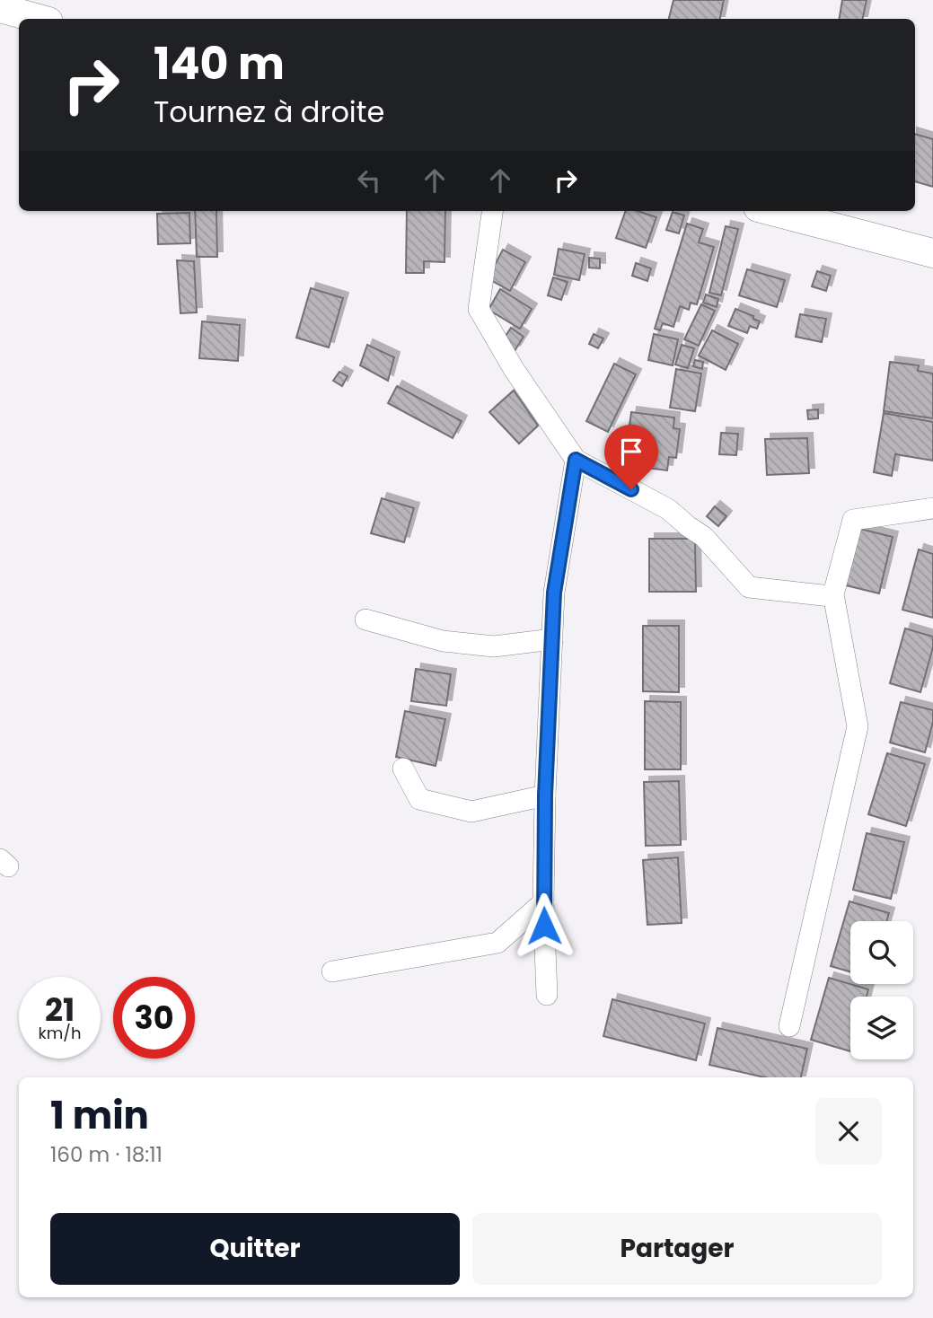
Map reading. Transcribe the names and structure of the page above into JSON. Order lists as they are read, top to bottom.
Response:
{
  "page": {
    "turn": ["140 m", "Tournez à droite"],
    "speed": "21 km/h",
    "limit": "30",
    "heading": ["1 min", "160 m · 18:11"],
    "buttons": ["Quitter", "Partager"]
  }
}
